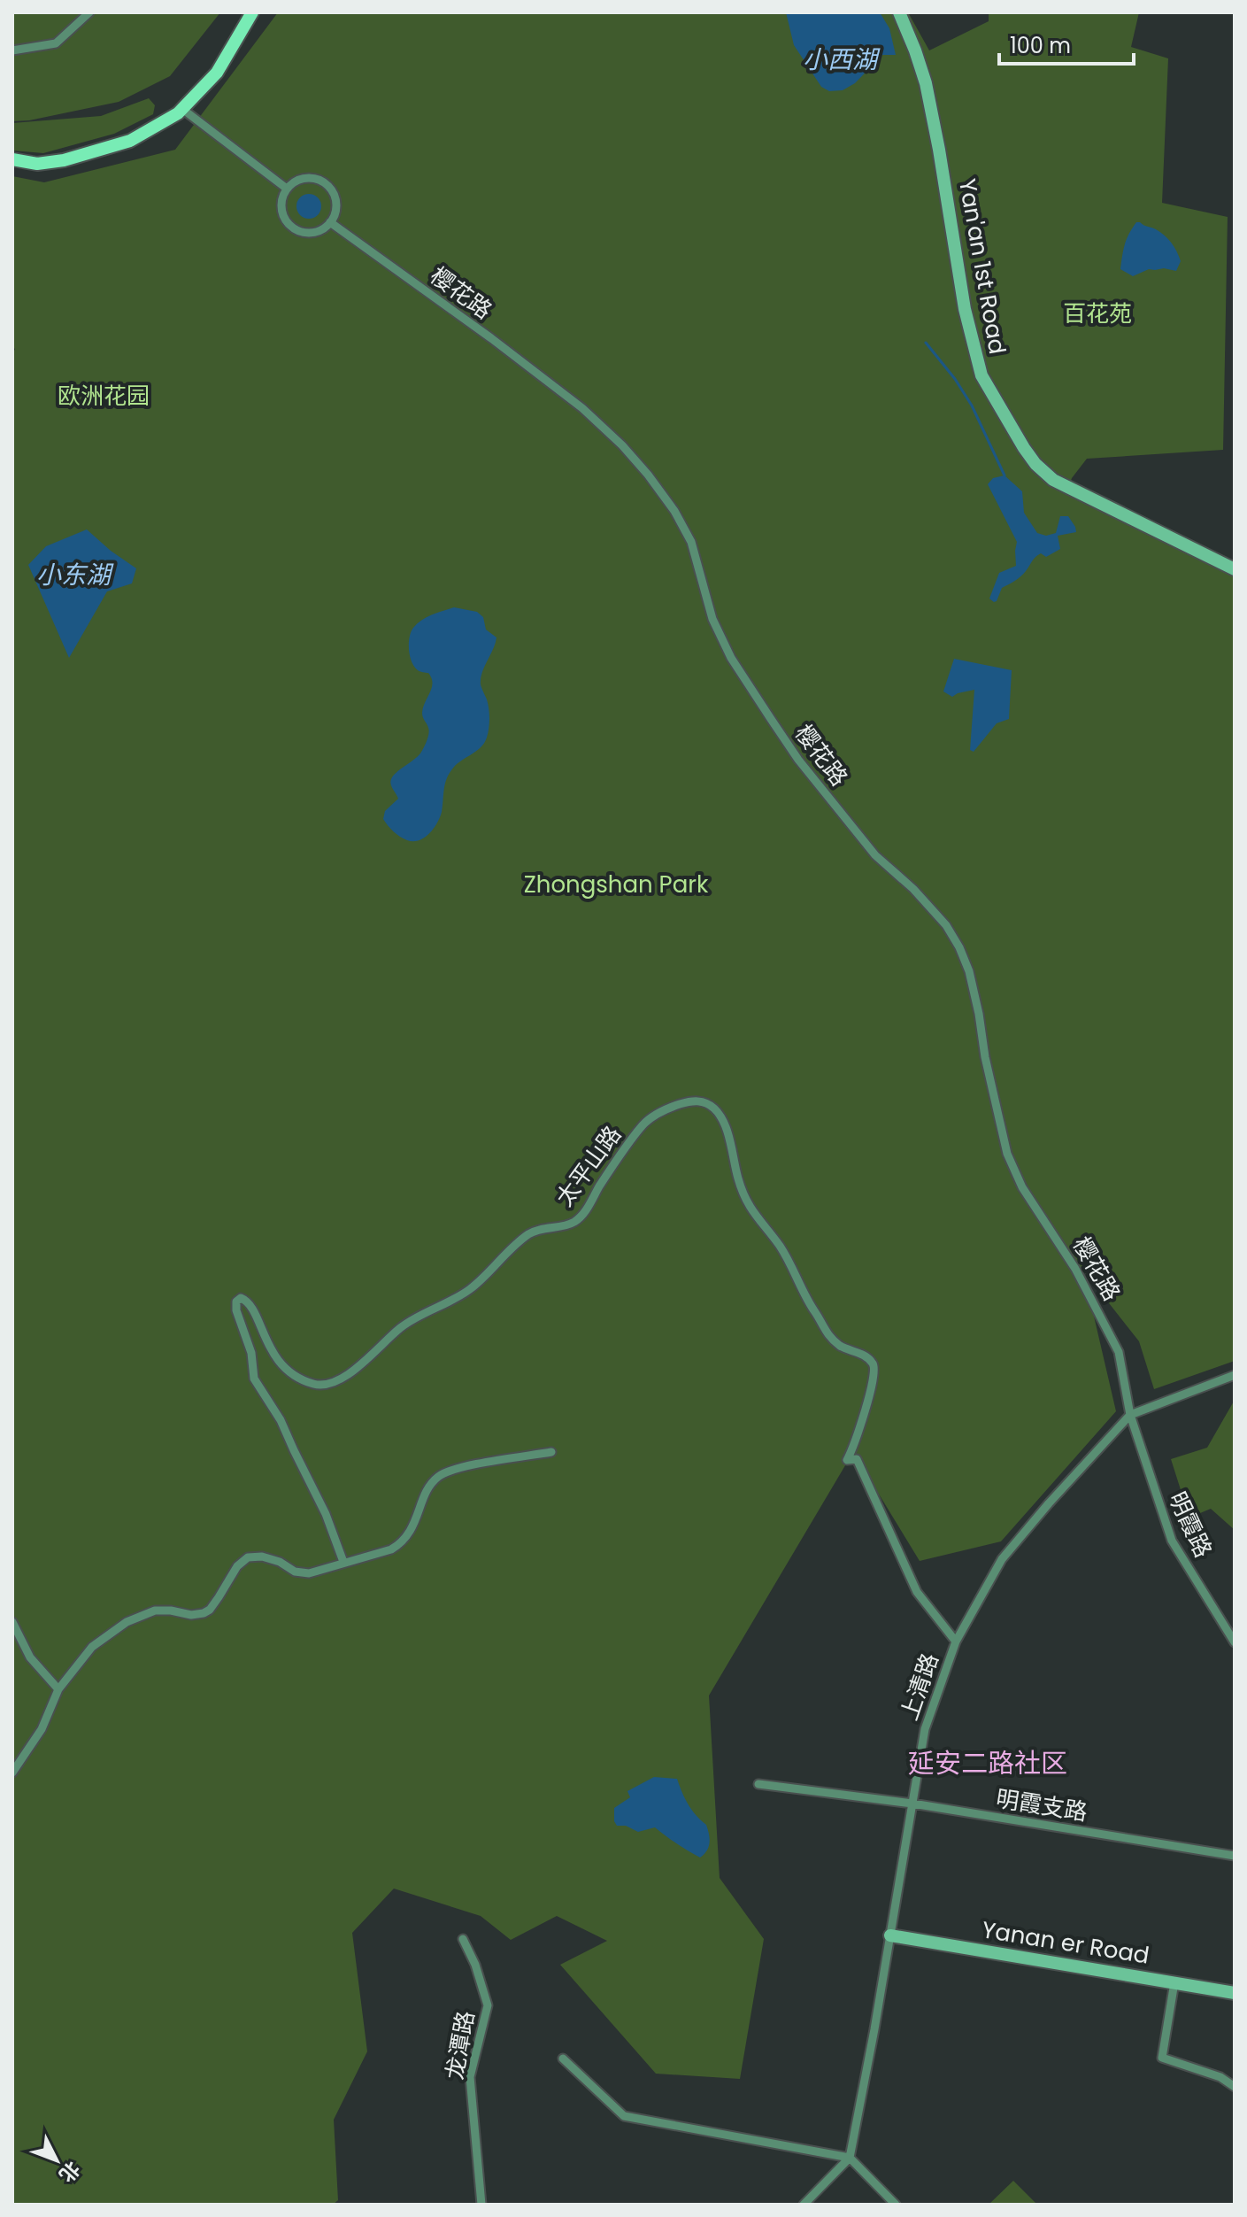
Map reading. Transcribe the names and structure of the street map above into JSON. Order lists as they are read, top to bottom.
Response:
{
  "streets": {
    "main road": ["Yan'an 1st Road", "Yanan er Road"],
    "street": [
      "樱花路",
      "太平山路",
      "明霞路",
      "上清路",
      "明霞支路",
      "龙潭路"
    ]
  },
  "crossings": [
    ["樱花路", "明霞路"],
    ["樱花路", "上清路"],
    ["太平山路", "上清路"],
    ["明霞路", "上清路"],
    ["上清路", "明霞支路"],
    ["上清路", "Yanan er Road"]
  ],
  "districts": ["延安二路社区"],
  "water": ["小西湖", "小东湖"],
  "parks": ["百花苑", "欧洲花园", "Zhongshan Park"],
  "scale_bar": "100 m",
  "north": "bottom right"
}
